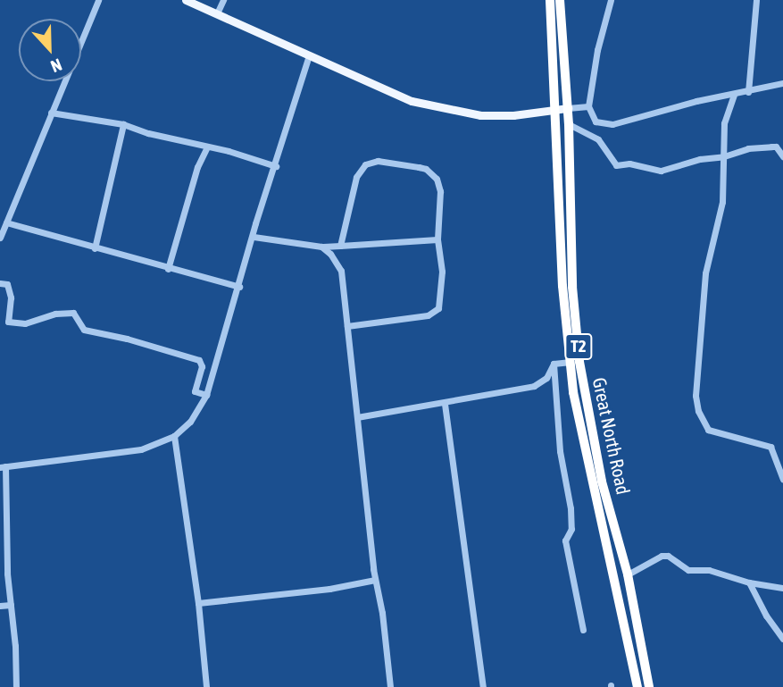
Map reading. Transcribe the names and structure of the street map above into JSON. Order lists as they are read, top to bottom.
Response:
{
  "streets": {
    "highway": ["T2", "Great North Road"]
  },
  "north": "bottom"
}
